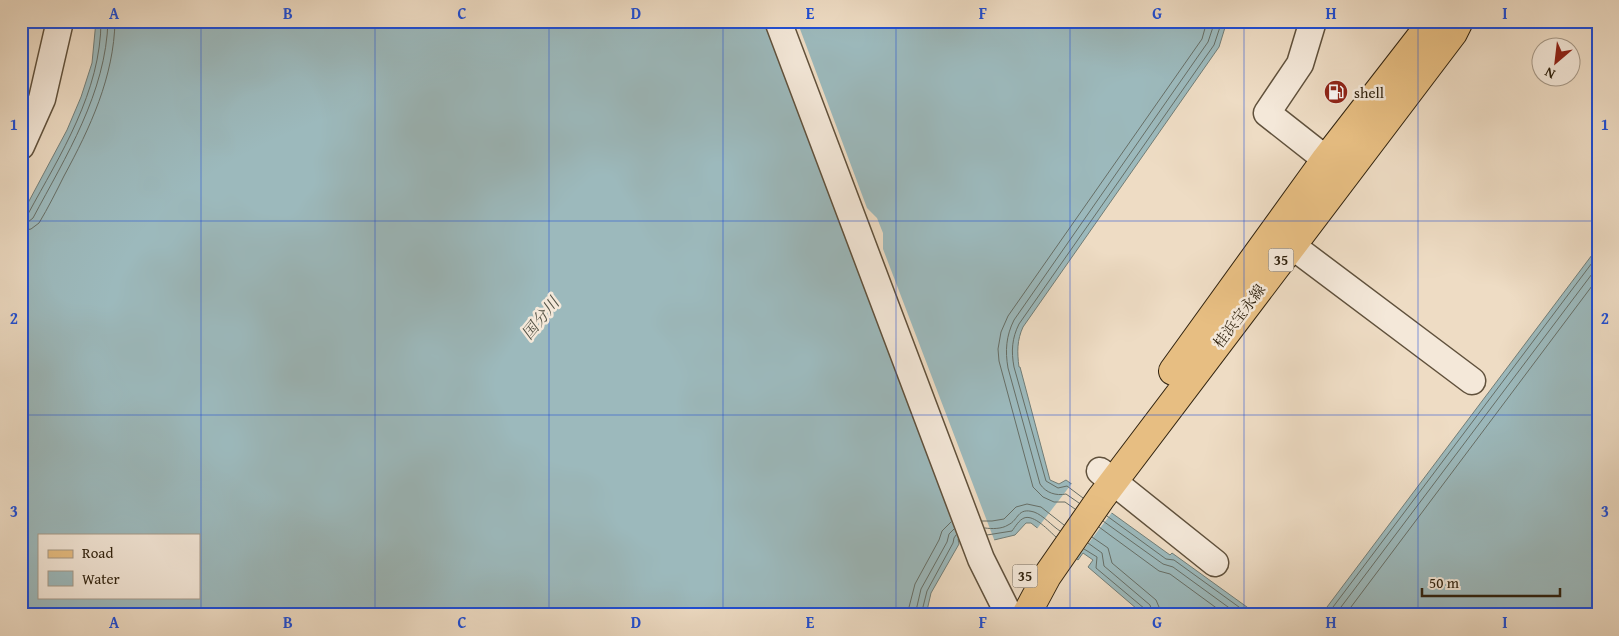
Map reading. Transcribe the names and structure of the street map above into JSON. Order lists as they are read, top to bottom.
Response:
{
  "streets": {
    "main road": ["35", "桂浜宝永線"]
  },
  "water": ["国分川"],
  "places": {
    "fuel station": ["shell"]
  },
  "legend": ["Road", "Water"],
  "scale_bar": "50 m",
  "north": "bottom left",
  "grid": {
    "columns": [
      "A",
      "B",
      "C",
      "D",
      "E",
      "F",
      "G",
      "H",
      "I"
    ],
    "rows": ["1", "2", "3"]
  }
}
